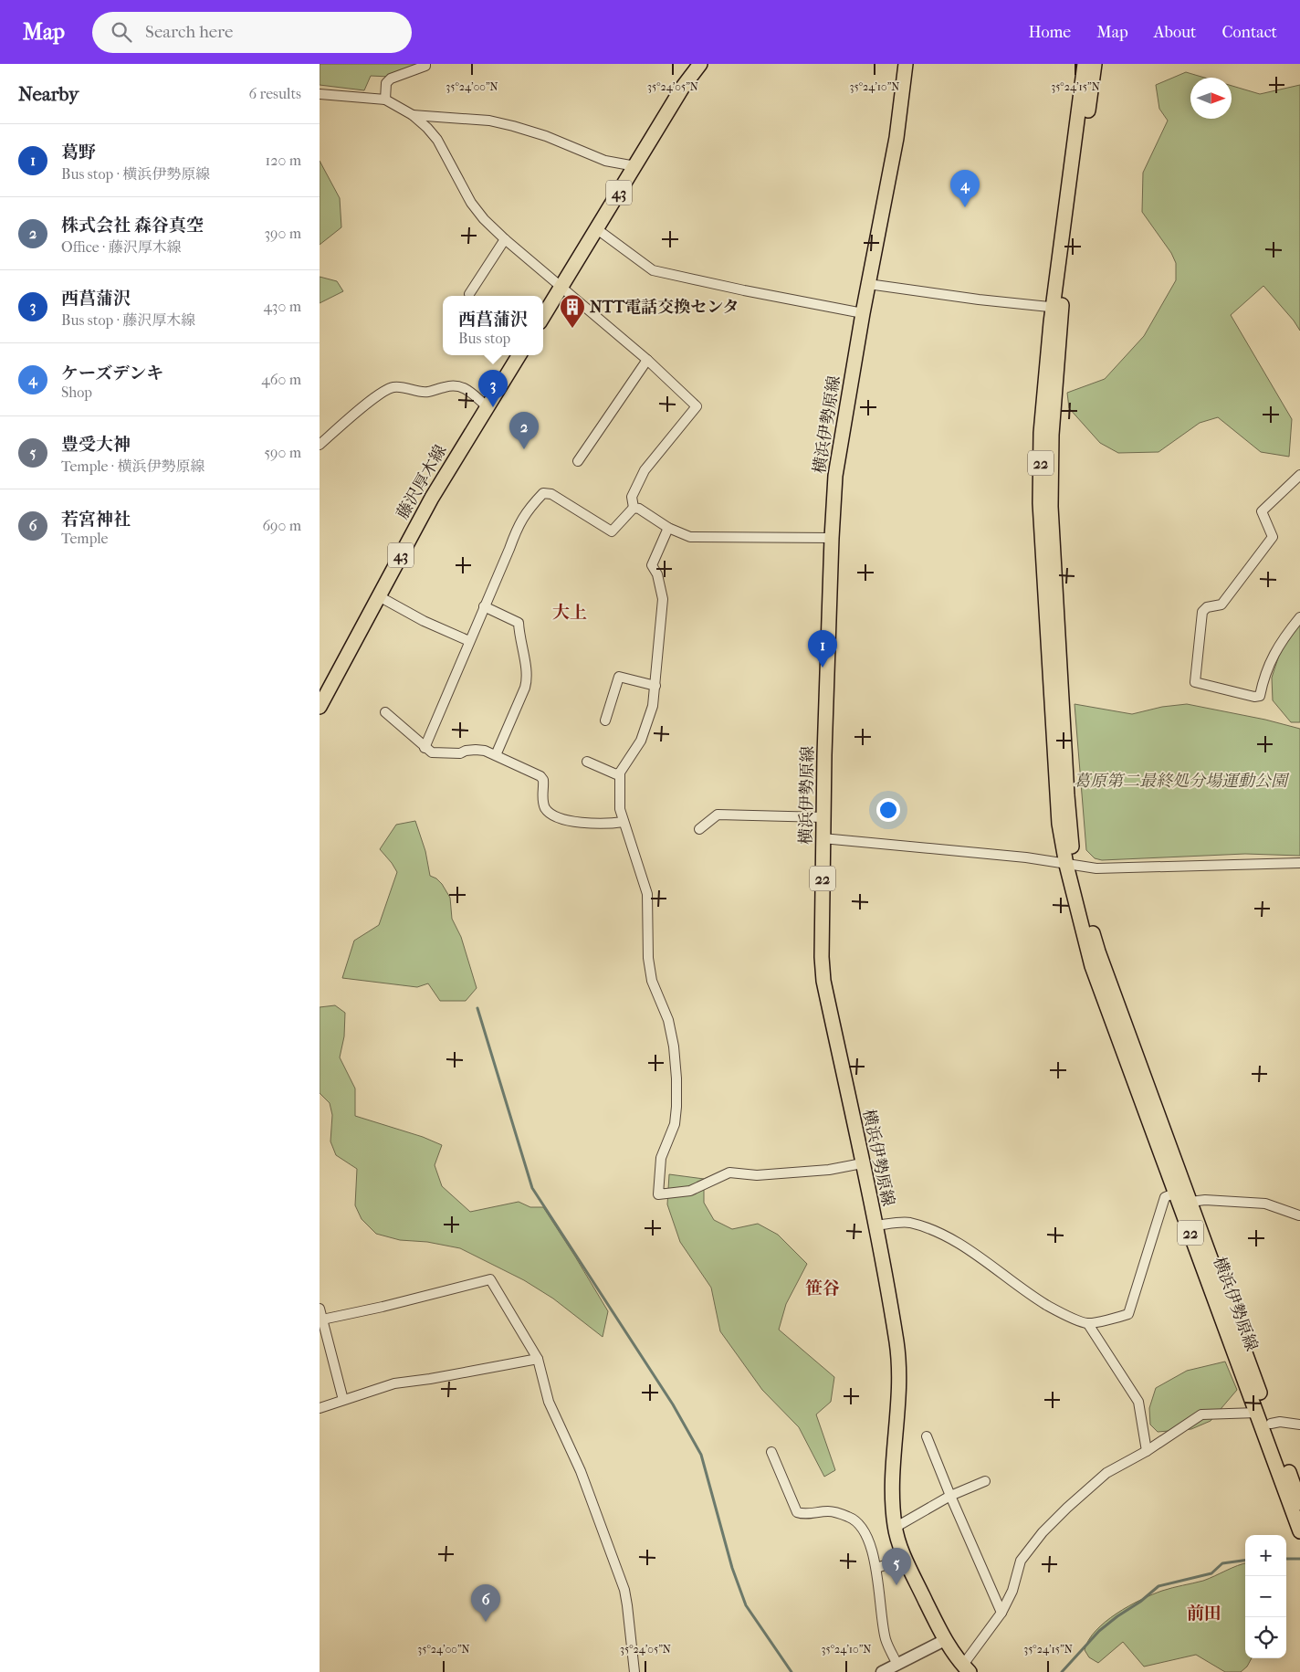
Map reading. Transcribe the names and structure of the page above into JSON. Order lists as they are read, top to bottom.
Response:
{
  "streets": {
    "main road": [
      "43",
      "横浜伊勢原線",
      "22",
      "藤沢厚木線"
    ]
  },
  "districts": ["大上", "笹谷", "前田"],
  "parks": ["葛原第二最終処分場運動公園"],
  "places": {
    "building": ["NTT電話交換センタ"]
  },
  "north": "right",
  "page": {
    "header": "Map",
    "search": "Search here",
    "nav": [
      "Home",
      "Map",
      "About",
      "Contact"
    ],
    "heading": ["Nearby", "6 results"],
    "list": [
      {
        "mark": "1",
        "name": "葛野",
        "note": "Bus stop · 横浜伊勢原線",
        "value": "120 m"
      },
      {
        "mark": "2",
        "name": "株式会社 森谷真空",
        "note": "Office · 藤沢厚木線",
        "value": "390 m"
      },
      {
        "mark": "3",
        "name": "西菖蒲沢",
        "note": "Bus stop · 藤沢厚木線",
        "value": "430 m"
      },
      {
        "mark": "4",
        "name": "ケーズデンキ",
        "note": "Shop",
        "value": "460 m"
      },
      {
        "mark": "5",
        "name": "豊受大神",
        "note": "Temple · 横浜伊勢原線",
        "value": "590 m"
      },
      {
        "mark": "6",
        "name": "若宮神社",
        "note": "Temple",
        "value": "690 m"
      }
    ],
    "pins": [
      "4",
      "3",
      "2",
      "1",
      "5",
      "6"
    ],
    "popup": ["西菖蒲沢", "Bus stop"],
    "map_buttons": ["+", "−"]
  },
  "coordinates": [
    "35°24'00\"N",
    "35°24'05\"N",
    "35°24'10\"N",
    "35°24'15\"N"
  ]
}
